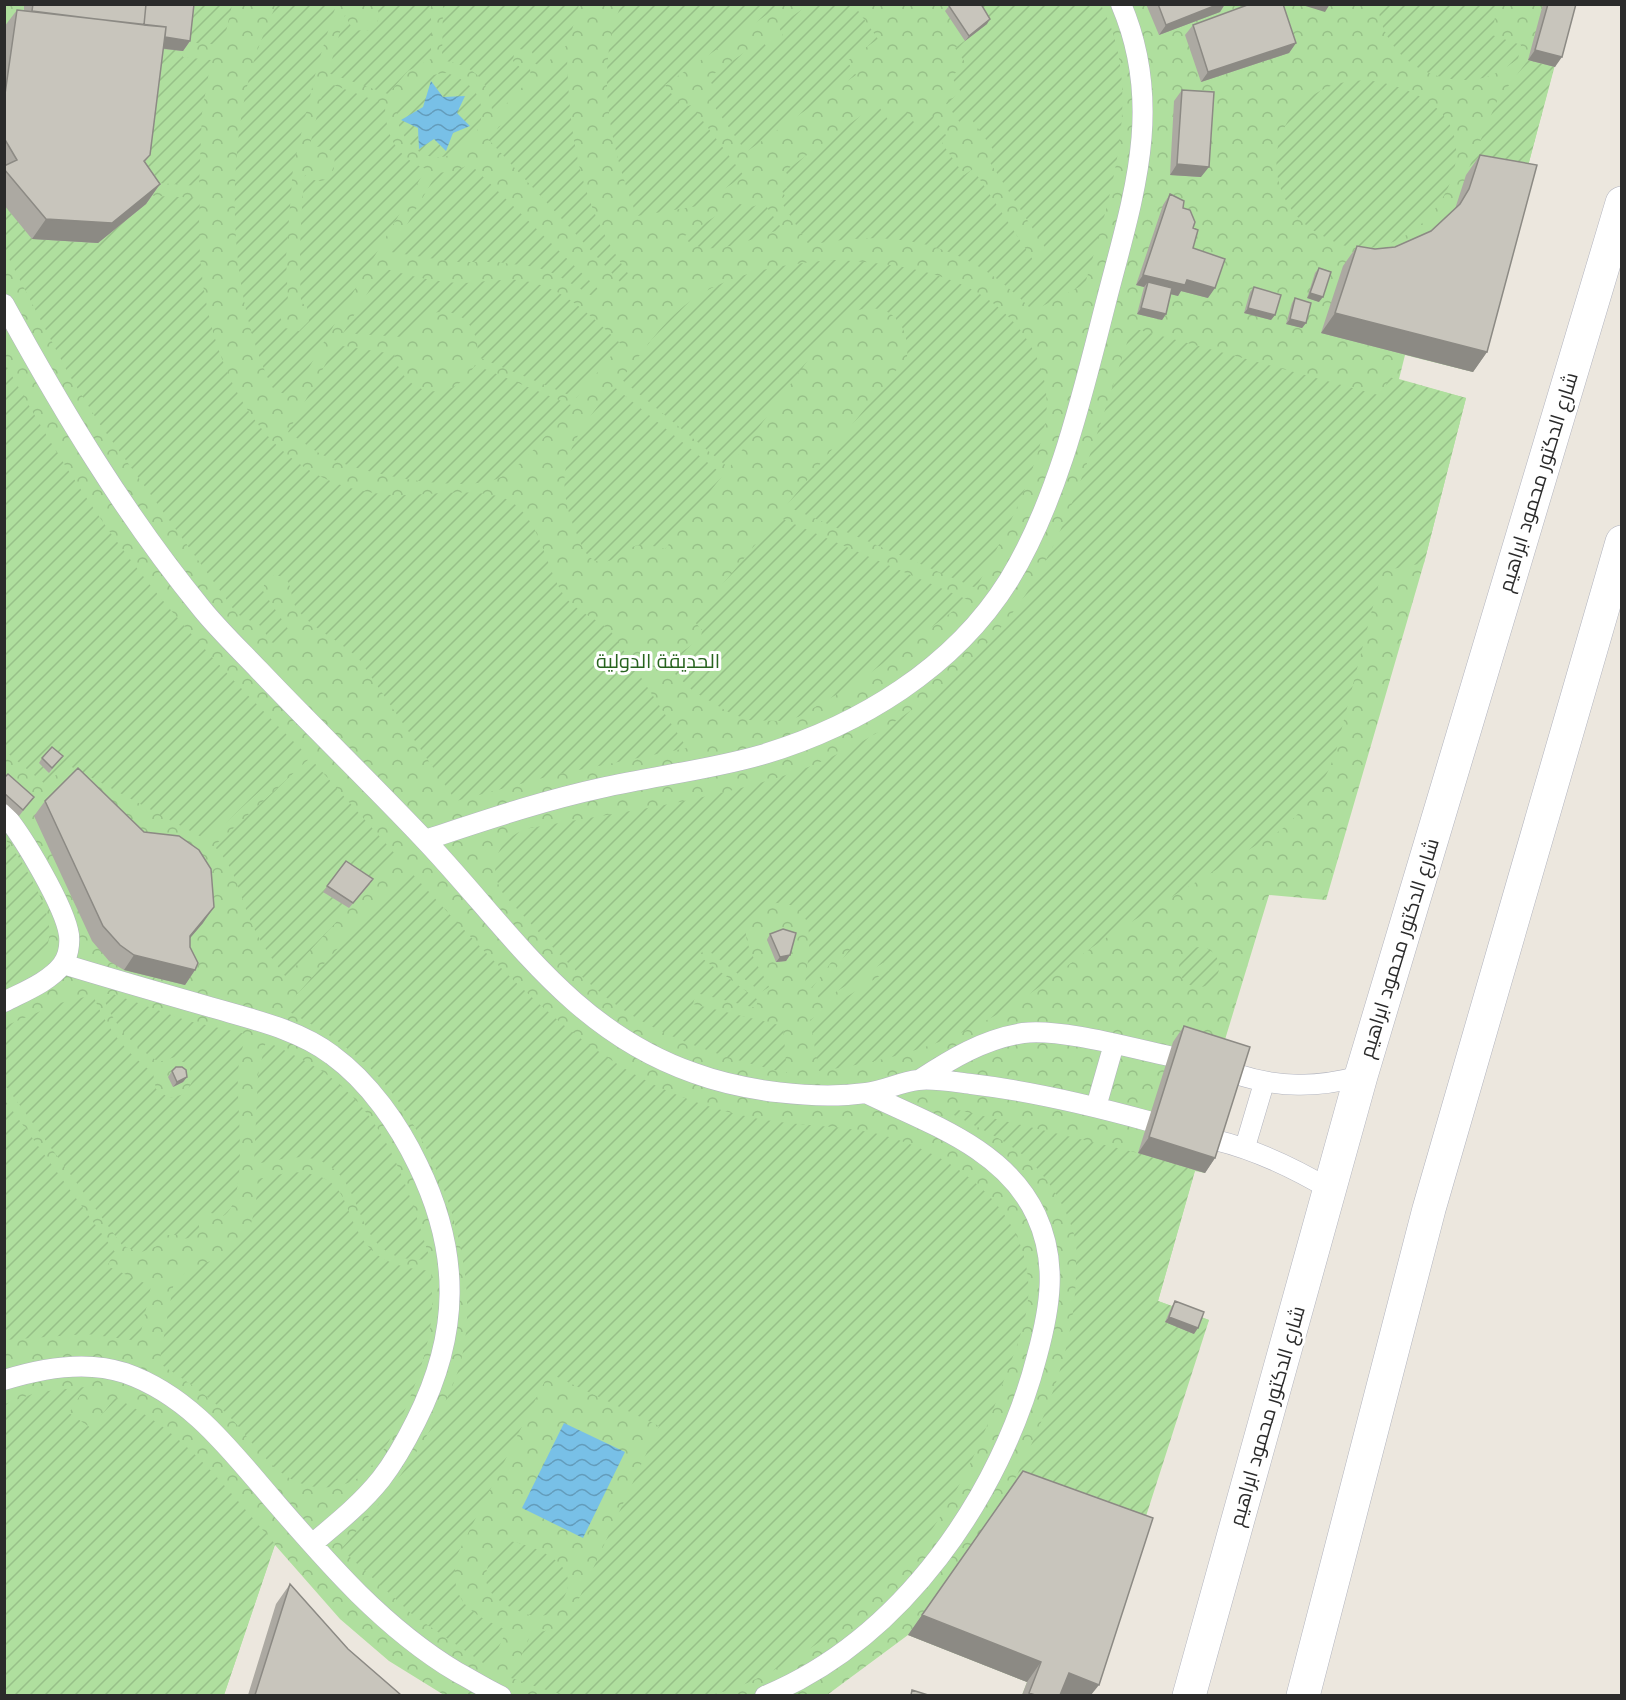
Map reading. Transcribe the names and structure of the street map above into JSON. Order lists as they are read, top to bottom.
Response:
{
  "streets": {
    "street": ["شارع الدكتور محمود ابراهيم"]
  },
  "parks": ["الحديقة الدولية"]
}
